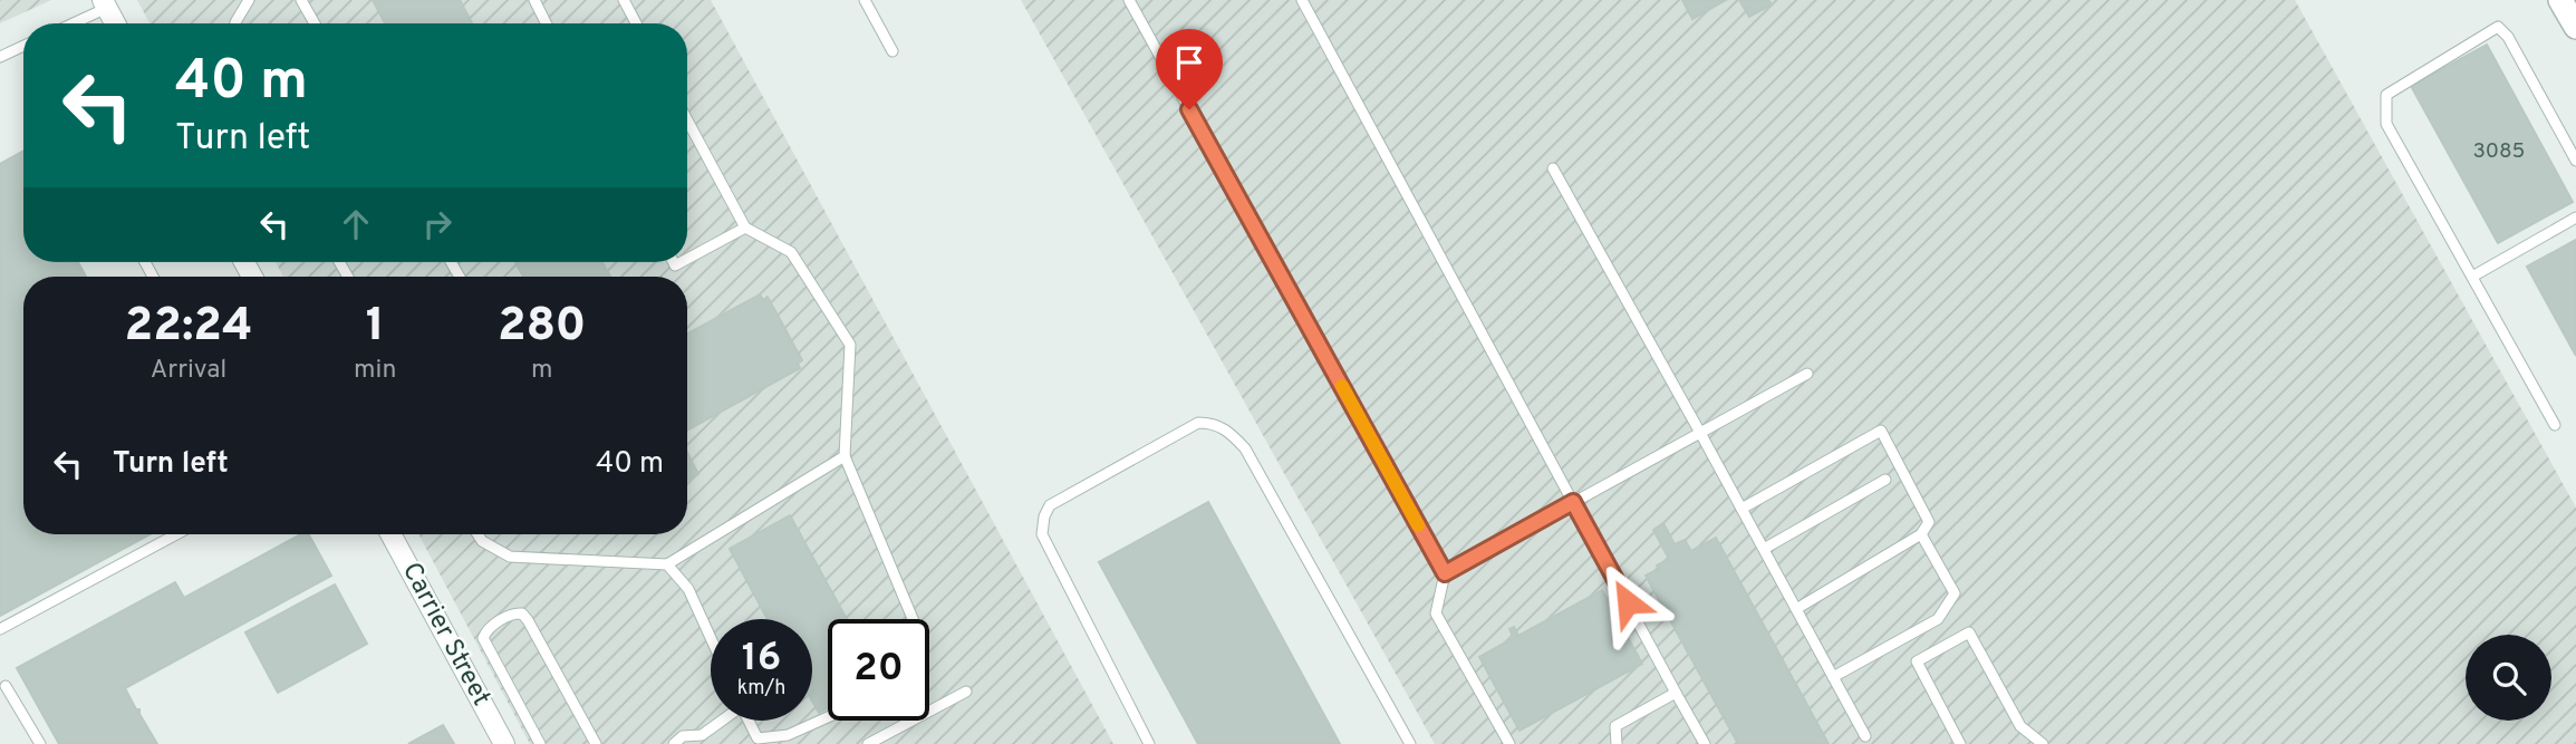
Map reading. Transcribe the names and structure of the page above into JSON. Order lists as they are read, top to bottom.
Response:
{
  "streets": {
    "street": ["Carrier Street"]
  },
  "house_numbers": ["3085"],
  "page": {
    "turn": ["40 m", "Turn left"],
    "eta": [
      "22:24",
      "Arrival",
      "1",
      "min",
      "280",
      "m"
    ],
    "list": [
      {
        "name": "Turn left",
        "value": "40 m"
      }
    ],
    "speed": "16 km/h",
    "limit": "20"
  }
}
